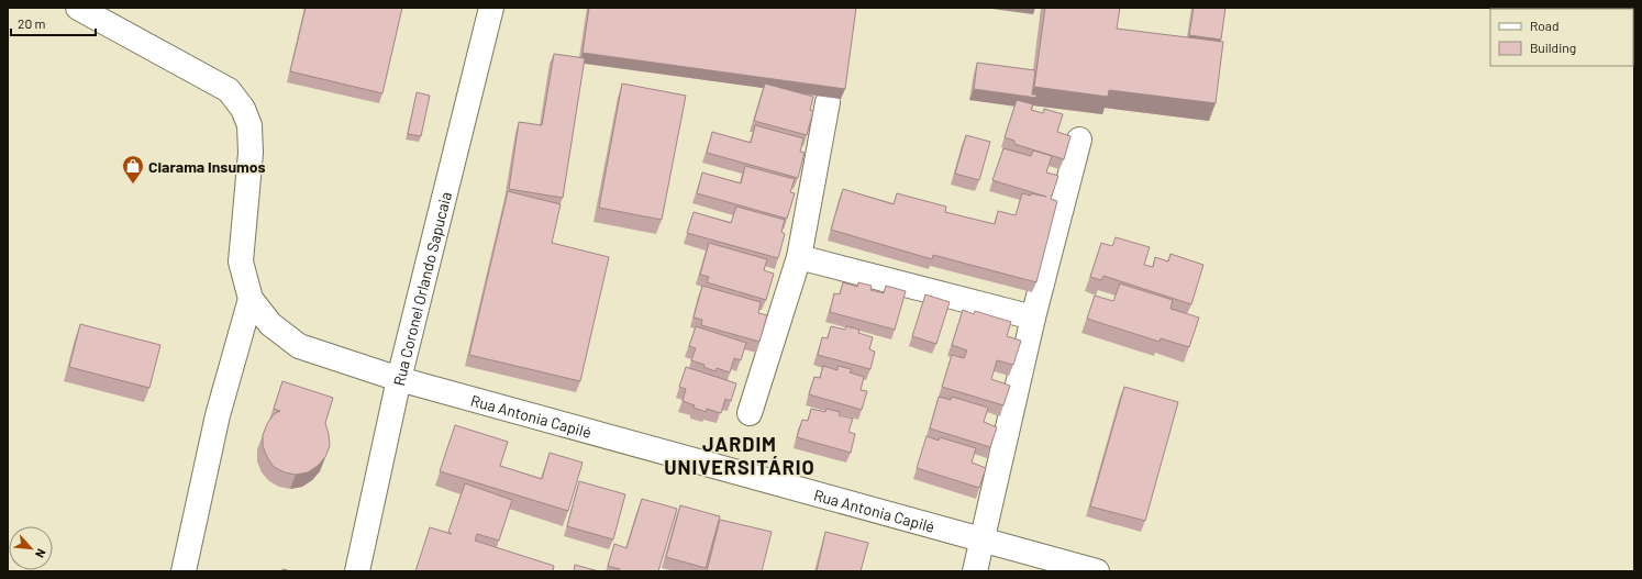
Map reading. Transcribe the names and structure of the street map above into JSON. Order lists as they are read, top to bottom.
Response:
{
  "streets": {
    "street": ["Rua Coronel Orlando Sapucaia", "Rua Antonia Capilé"]
  },
  "crossings": [
    ["Rua Coronel Orlando Sapucaia", "Rua Antonia Capilé"]
  ],
  "districts": ["JARDIM UNIVERSITÁRIO"],
  "places": {
    "shop": ["Ciarama Insumos"]
  },
  "legend": ["Road", "Building"],
  "scale_bar": "20 m",
  "north": "bottom right"
}
